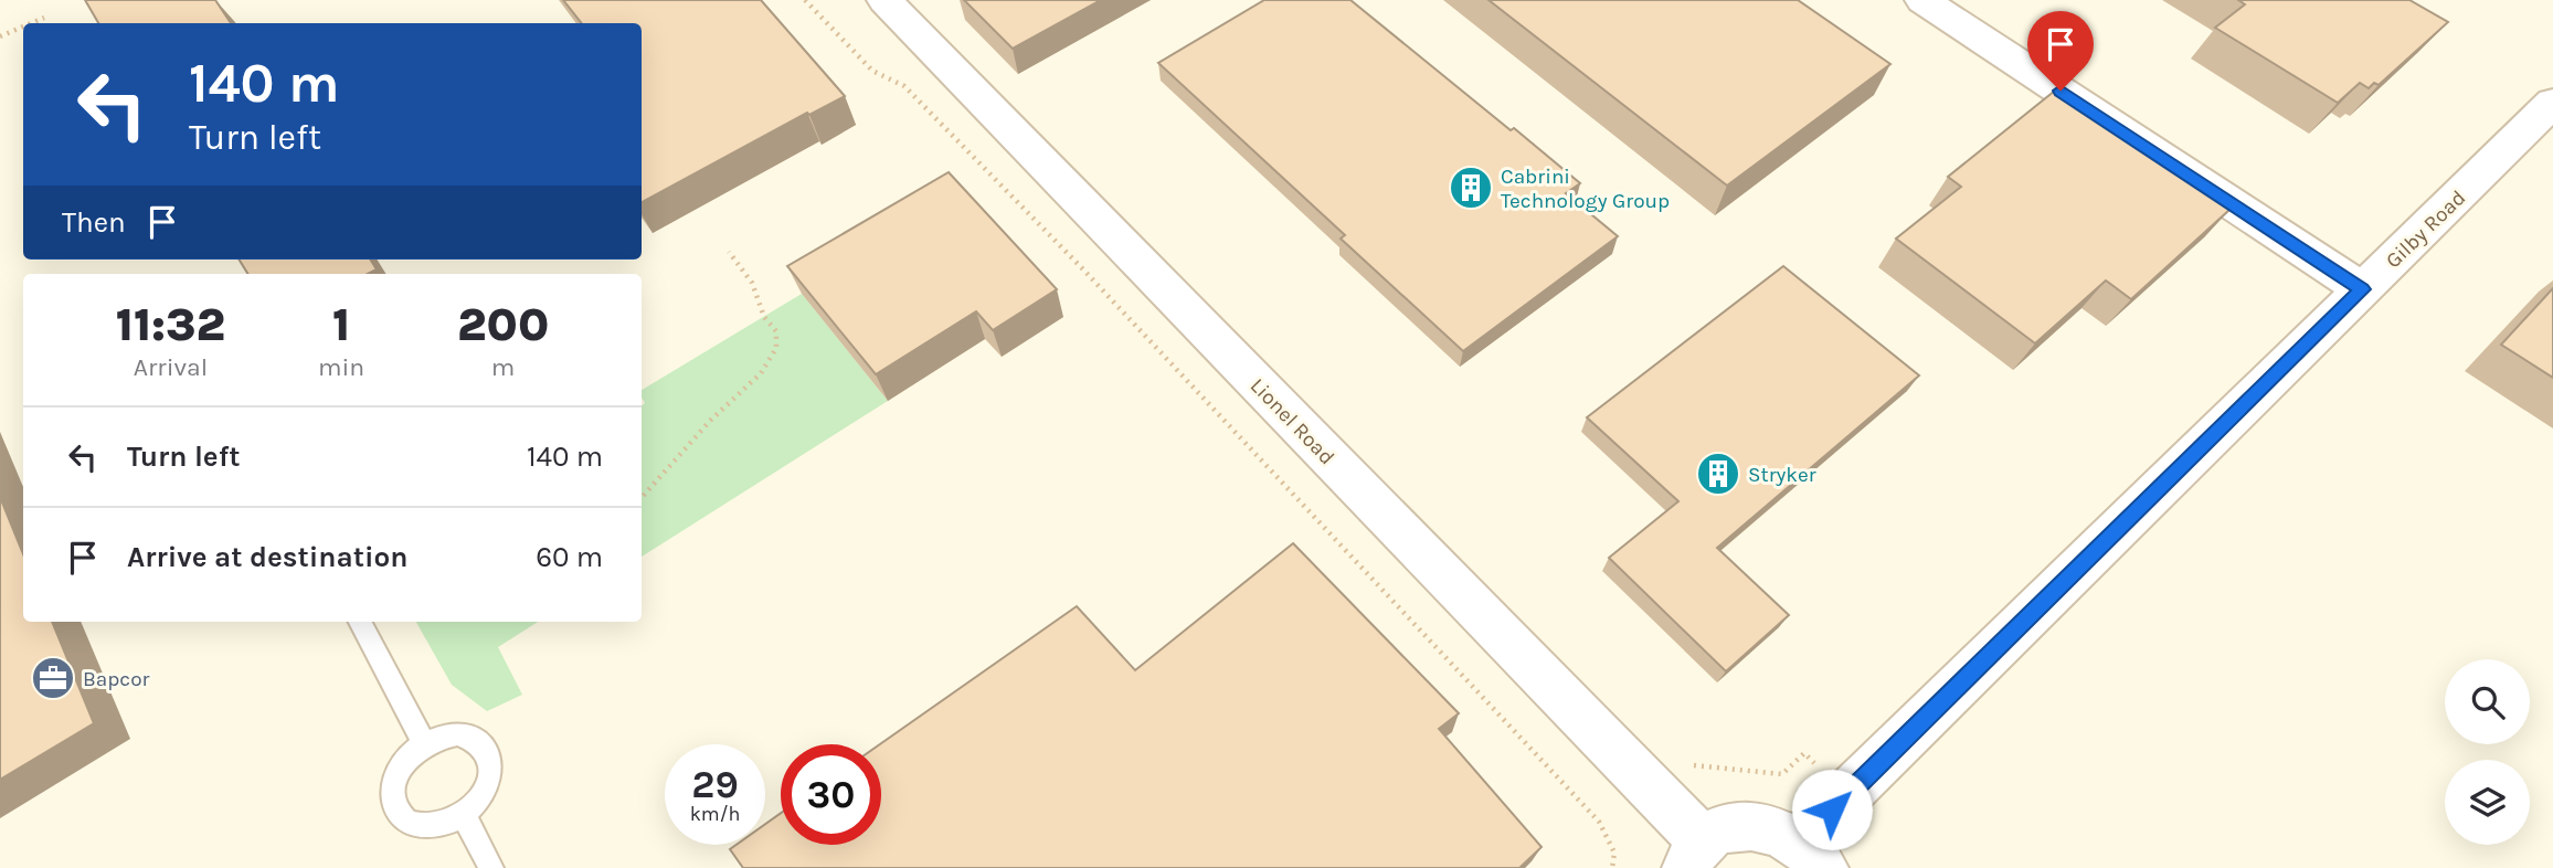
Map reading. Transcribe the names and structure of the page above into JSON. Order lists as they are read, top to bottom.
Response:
{
  "streets": {
    "street": ["Gilby Road", "Lionel Road"]
  },
  "places": {
    "building": ["Cabrini Technology Group", "Stryker"],
    "office": ["Bapcor"]
  },
  "page": {
    "turn": ["140 m", "Turn left"],
    "then": "Then",
    "eta": [
      "11:32",
      "Arrival",
      "1",
      "min",
      "200",
      "m"
    ],
    "list": [
      {
        "name": "Turn left",
        "value": "140 m"
      },
      {
        "name": "Arrive at destination",
        "value": "60 m"
      }
    ],
    "speed": "29 km/h",
    "limit": "30"
  }
}
